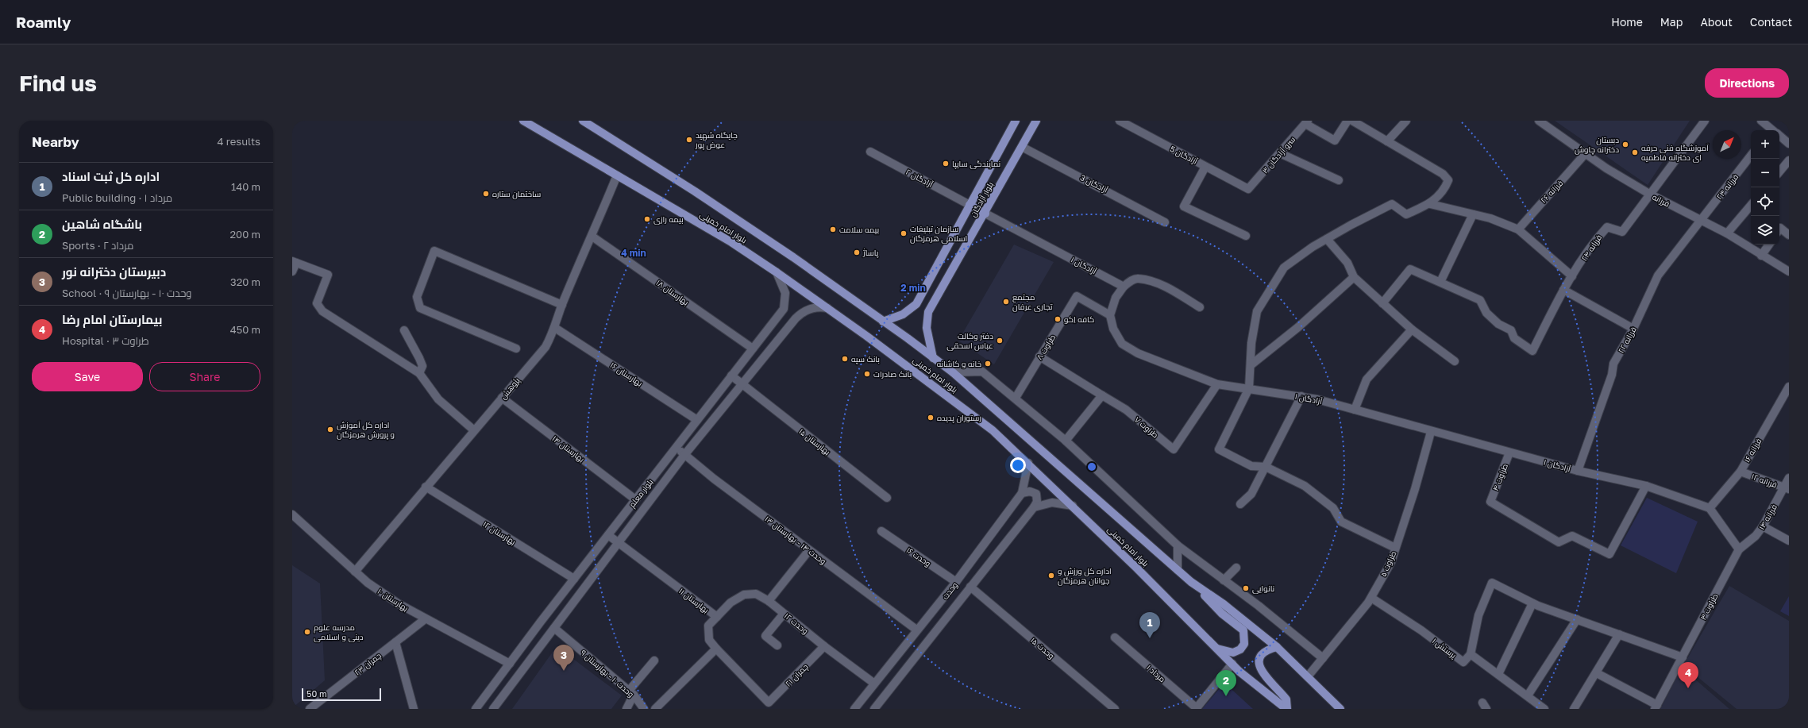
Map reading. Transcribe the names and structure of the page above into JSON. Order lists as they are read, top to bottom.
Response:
{
  "streets": {
    "main road": ["بلوار آزادگان", "بلوار امام خمینی"],
    "street": [
      "آزادگان 5",
      "سرو آزادگان ۳",
      "آزادگان ۲",
      "آزادگان 3",
      "فرزانه ۲۳",
      "فرزانه ۲۶",
      "فرزانه",
      "فرزانه ۲۴",
      "آزادگان ۱",
      "بهارستان ۱۸",
      "فرزانه ۲۲",
      "طراوت ۸",
      "بهارستان ۱۶",
      "پژوهش",
      "طراوت ۷",
      "بهارستان ۱۵",
      "بهارستان ۱۴",
      "فرزانه ۱۶",
      "طراوت ۴",
      "فرزانه ۱۲",
      "بلوار معلم",
      "فرزانه ۱۴",
      "بهارستان ۱۲",
      "وحدت ۱۴ - بهارستان ۱۳",
      "وحدت ۱۶",
      "طراوت ۵",
      "وحدت",
      "بهارستان ۱۰",
      "بهارستان ۱۱",
      "طراوت ۳",
      "وحدت ۱۲",
      "وحدت ۱۵",
      "پرستش ۱",
      "چمران ۲۳",
      "وحدت ۱۰ - بهارستان ۹",
      "مرداد ۱",
      "چمران ۲۱"
    ]
  },
  "crossings": [
    ["آزادگان 5", "سرو آزادگان ۳"],
    ["آزادگان ۲", "بلوار آزادگان"],
    ["آزادگان 3", "بلوار آزادگان"],
    ["فرزانه ۲۳", "فرزانه"],
    ["فرزانه ۲۳", "فرزانه ۲۲"],
    ["فرزانه ۲۶", "فرزانه"],
    ["بلوار آزادگان", "بلوار امام خمینی"],
    ["بلوار آزادگان", "آزادگان ۱"],
    ["فرزانه", "فرزانه ۲۴"],
    ["فرزانه", "فرزانه ۲۲"],
    ["بلوار امام خمینی", "پژوهش"],
    ["بلوار امام خمینی", "بلوار معلم"],
    ["بلوار امام خمینی", "طراوت ۵"],
    ["بلوار امام خمینی", "وحدت"],
    ["آزادگان ۱", "فرزانه ۲۲"],
    ["آزادگان ۱", "طراوت ۸"],
    ["آزادگان ۱", "طراوت ۷"],
    ["آزادگان ۱", "فرزانه ۱۶"],
    ["آزادگان ۱", "طراوت ۴"],
    ["آزادگان ۱", "طراوت ۵"],
    ["بهارستان ۱۸", "پژوهش"],
    ["بهارستان ۱۸", "بلوار معلم"],
    ["بهارستان ۱۶", "پژوهش"],
    ["بهارستان ۱۶", "بلوار معلم"],
    ["پژوهش", "بهارستان ۱۴"],
    ["پژوهش", "بهارستان ۱۲"],
    ["پژوهش", "بهارستان ۱۰"],
    ["بهارستان ۱۵", "بلوار معلم"],
    ["بهارستان ۱۴", "بلوار معلم"],
    ["فرزانه ۱۶", "فرزانه ۱۲"],
    ["فرزانه ۱۲", "فرزانه ۱۴"],
    ["بلوار معلم", "بهارستان ۱۲"],
    ["بلوار معلم", "وحدت ۱۴ - بهارستان ۱۳"],
    ["بلوار معلم", "بهارستان ۱۰"],
    ["بلوار معلم", "بهارستان ۱۱"],
    ["بلوار معلم", "وحدت ۱۰ - بهارستان ۹"],
    ["فرزانه ۱۴", "طراوت ۳"],
    ["وحدت ۱۴ - بهارستان ۱۳", "وحدت"],
    ["وحدت ۱۶", "وحدت"],
    ["طراوت ۵", "پرستش ۱"],
    ["وحدت", "وحدت ۱۲"],
    ["وحدت", "وحدت ۱۵"],
    ["بهارستان ۱۰", "چمران ۲۳"],
    ["بهارستان ۱۱", "وحدت ۱۲"],
    ["بهارستان ۱۱", "چمران ۲۱"],
    ["وحدت ۱۲", "چمران ۲۱"]
  ],
  "places": [
    "جایگاه شهید عوض پور",
    "دبستان دخترانه چاوش",
    "آموزشگاه فنی حرفه ای دخترانه فاطمیه",
    "نمایندگی سایپا",
    "ساختمان ستاره",
    "بیمه رازی",
    "بیمه سلامت",
    "سازمان تبلیغات اسلامی هرمزگان",
    "پاساژ",
    "مجتمع تجاری عرفان",
    "کافه اِکو",
    "دفتر وکالت عباس اسحقی",
    "بانک سپه",
    "خانه و کاشانه",
    "بانک صادرات",
    "رستوران پدیده",
    "اداره کل آموزش و پرورش هرمزگان",
    "اداره کل ورزش و جوانان هرمزگان",
    "نانوایی",
    "مدرسه علوم دینی و اسلامی"
  ],
  "scale_bar": "50 m",
  "north": "top right",
  "page": {
    "header": "Roamly",
    "nav": [
      "Home",
      "Map",
      "About",
      "Contact"
    ],
    "buttons": [
      "Directions",
      ["Save", "Share"]
    ],
    "title": "Find us",
    "heading": ["Nearby", "4 results"],
    "map_buttons": ["+", "−"],
    "list": [
      {
        "mark": "1",
        "name": "اداره کل ثبت اسناد",
        "note": "Public building · مرداد ۱",
        "value": "140 m"
      },
      {
        "mark": "2",
        "name": "باشگاه شاهین",
        "note": "Sports · مرداد ۲",
        "value": "200 m"
      },
      {
        "mark": "3",
        "name": "دبیرستان دخترانه نور",
        "note": "School · وحدت ۱۰ - بهارستان ۹",
        "value": "320 m"
      },
      {
        "mark": "4",
        "name": "بیمارستان امام رضا",
        "note": "Hospital · طراوت ۳",
        "value": "450 m"
      }
    ],
    "pins": [
      "1",
      "3",
      "4",
      "2"
    ],
    "scale": "50 m"
  },
  "rings": ["4 min", "2 min"]
}
